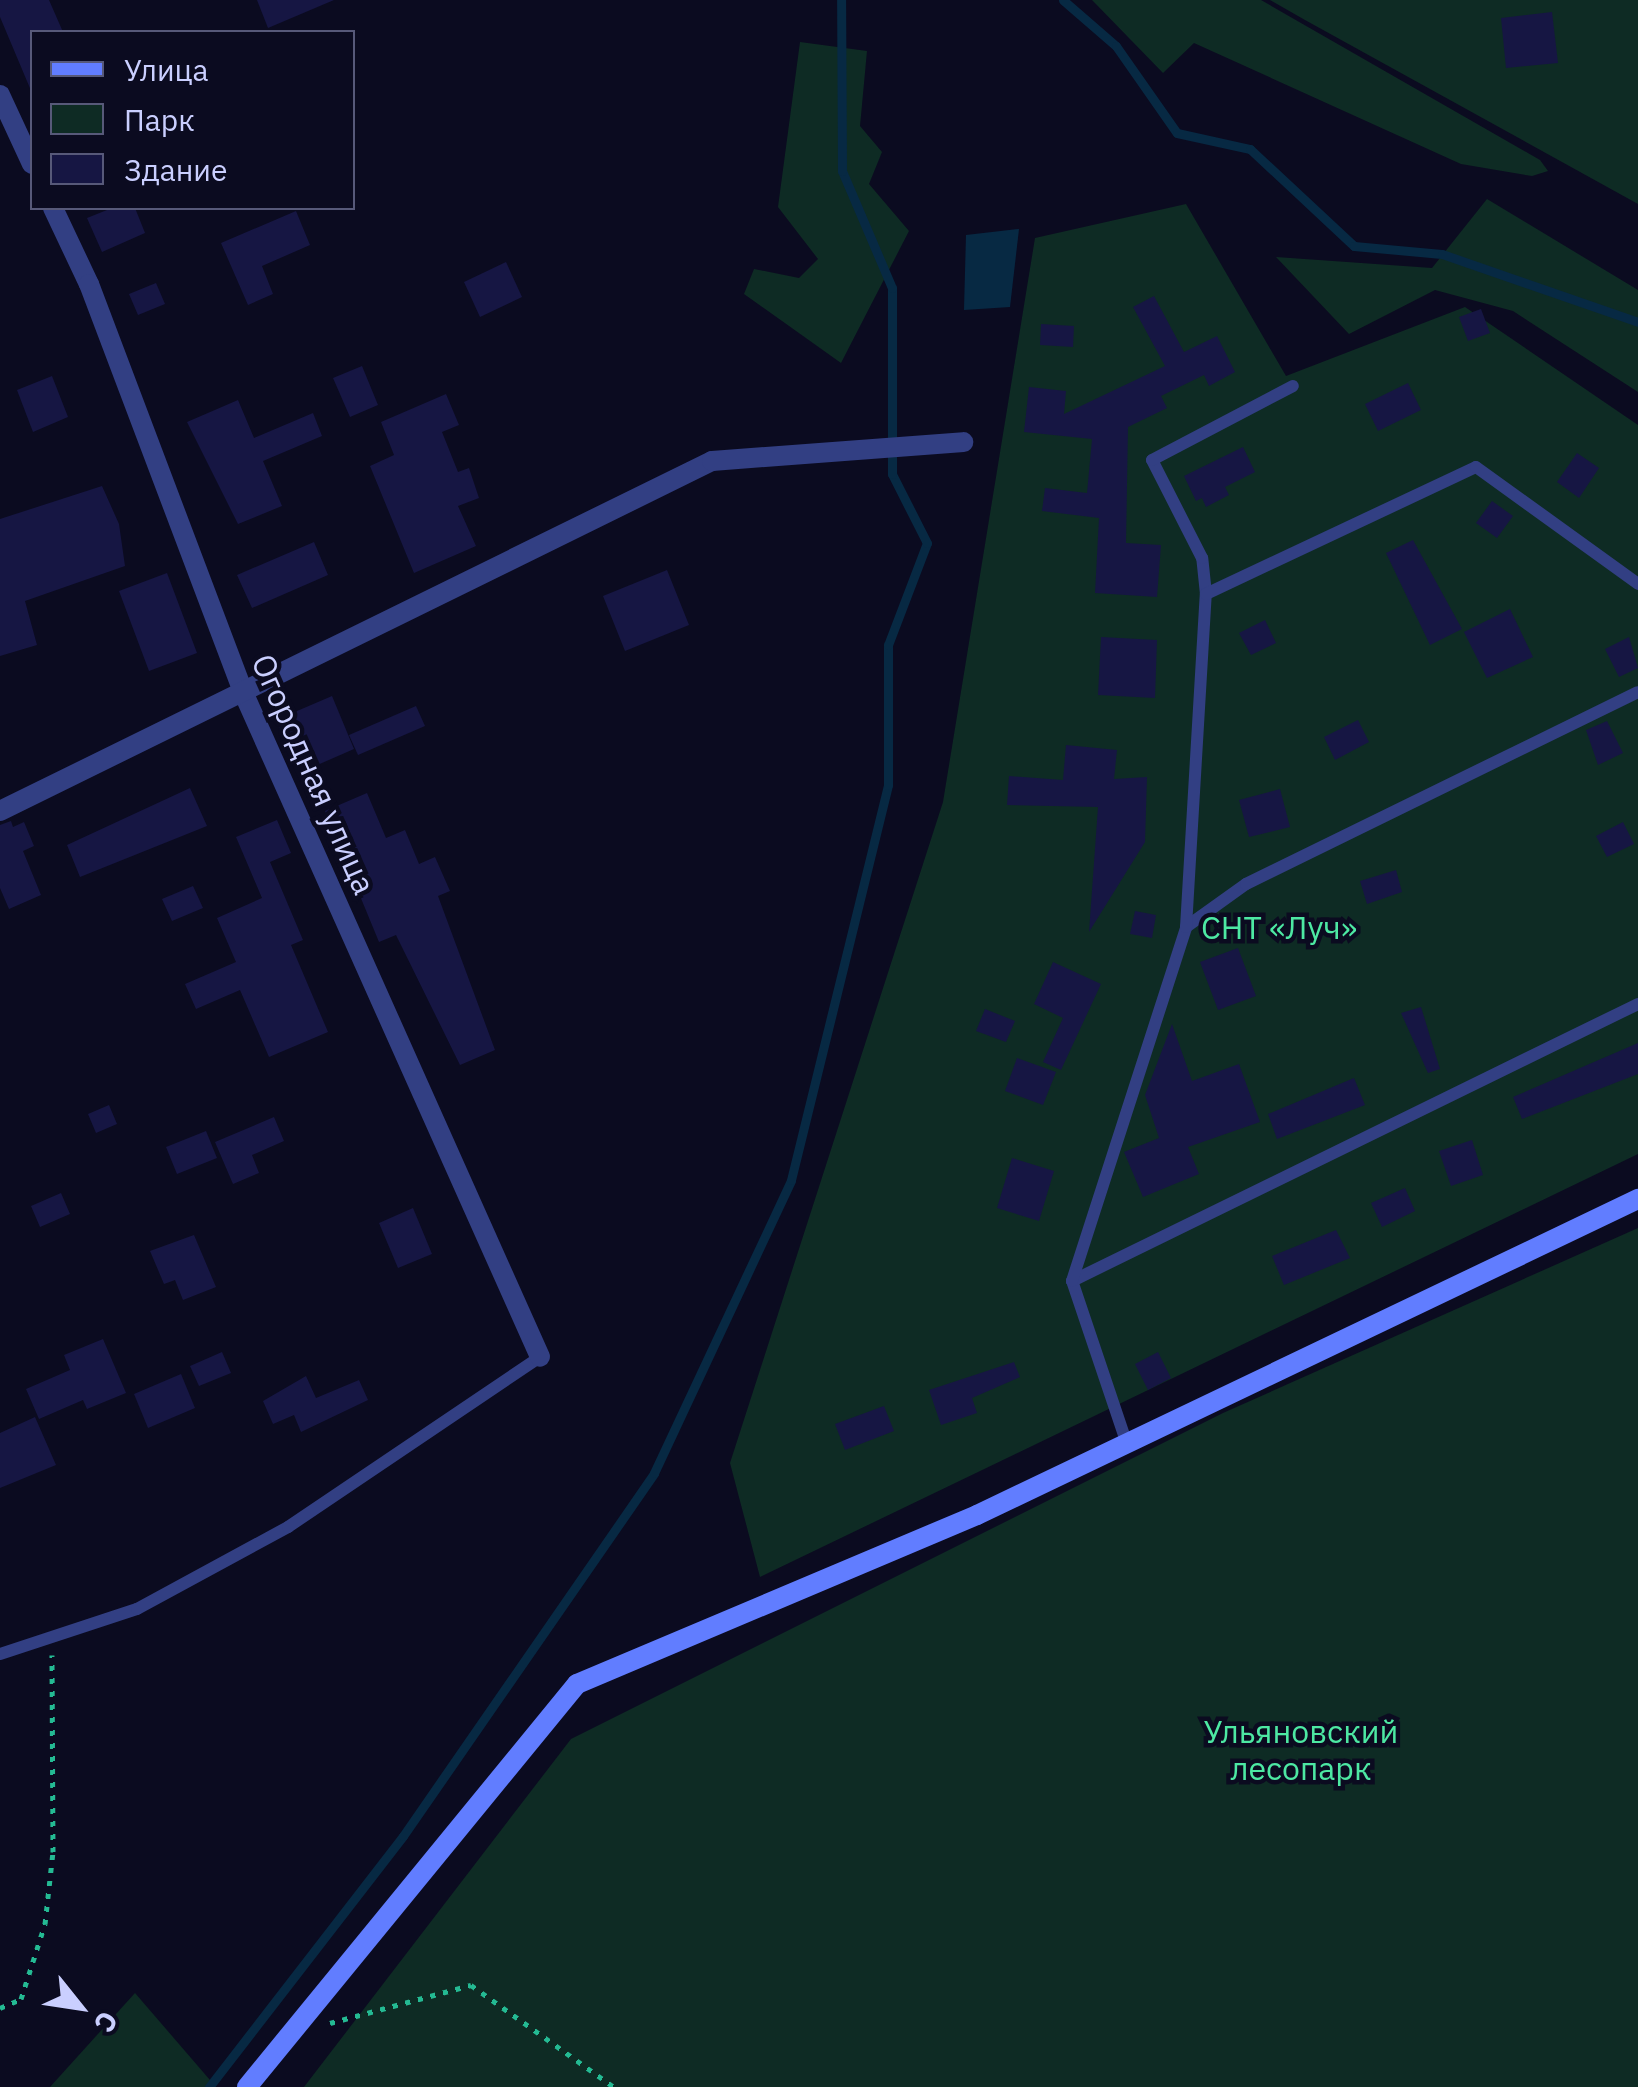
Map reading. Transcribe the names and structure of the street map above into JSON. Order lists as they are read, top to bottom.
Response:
{
  "streets": {
    "street": ["Огородная улица"]
  },
  "parks": ["СНТ «Луч»", "Ульяновский лесопарк"],
  "legend": ["Улица", "Парк", "Здание"],
  "north": "bottom right"
}
